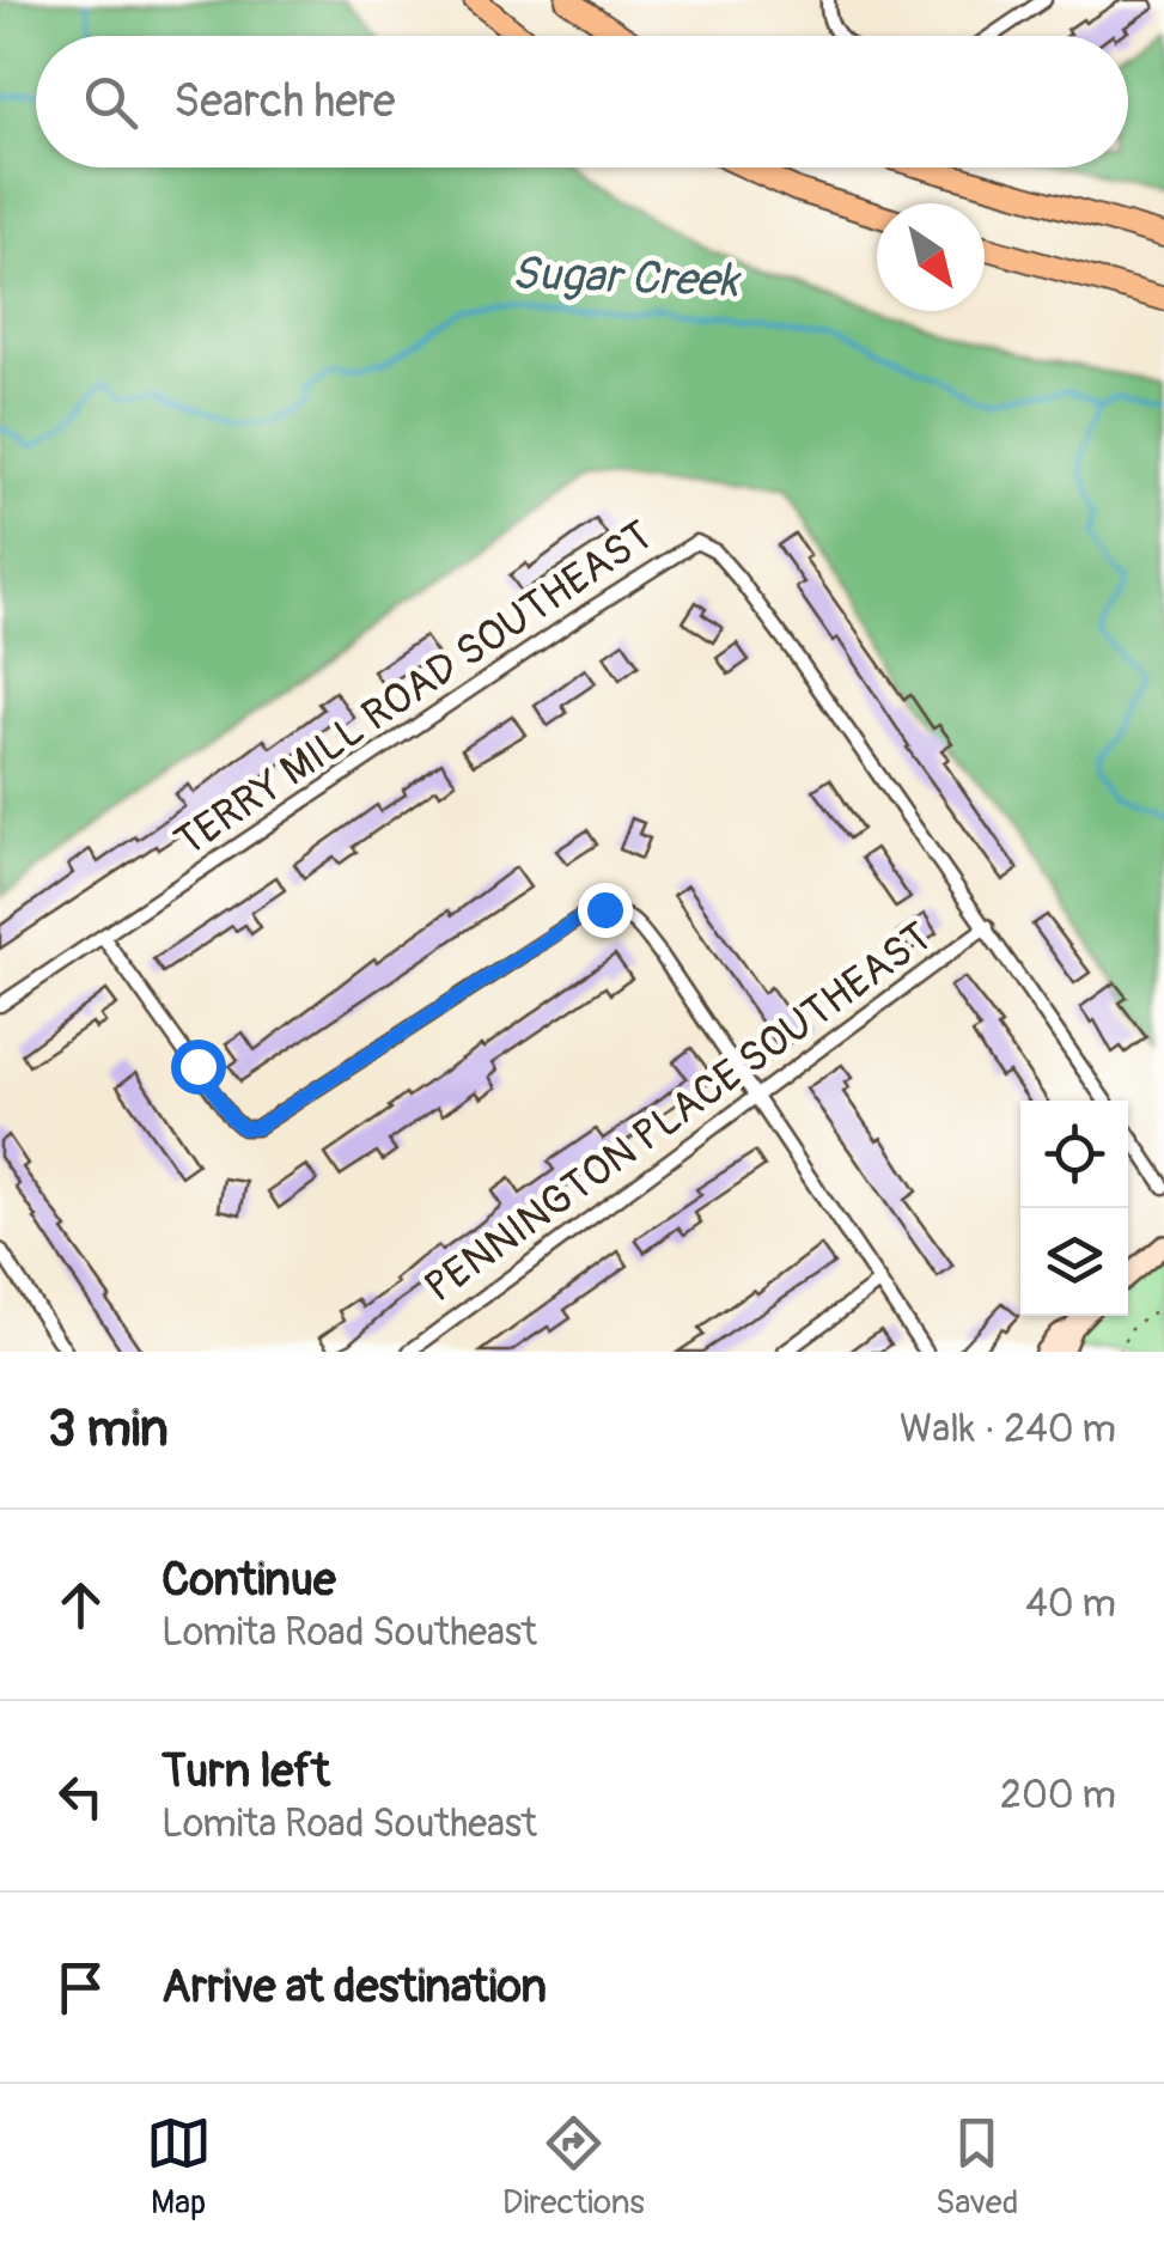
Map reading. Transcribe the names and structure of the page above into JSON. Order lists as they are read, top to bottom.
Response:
{
  "streets": {
    "street": ["TERRY MILL ROAD SOUTHEAST", "PENNINGTON PLACE SOUTHEAST"]
  },
  "crossings": [
    ["TERRY MILL ROAD SOUTHEAST", "PENNINGTON PLACE SOUTHEAST"]
  ],
  "water": ["Sugar Creek"],
  "north": "bottom right",
  "page": {
    "search": "Search here",
    "heading": ["3 min", "Walk · 240 m"],
    "list": [
      ["Continue", "Lomita Road Southeast", "40 m"],
      ["Turn left", "Lomita Road Southeast", "200 m"],
      "Arrive at destination"
    ],
    "nav": ["Map", "Directions", "Saved"]
  }
}
